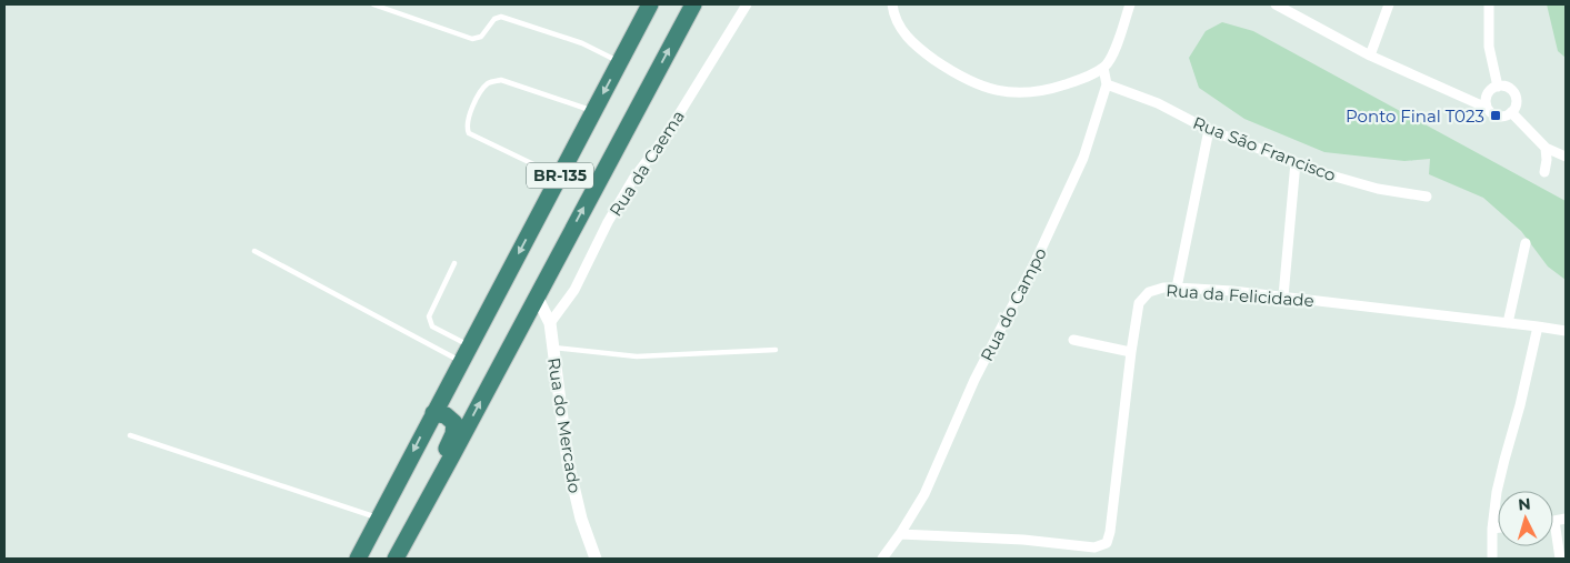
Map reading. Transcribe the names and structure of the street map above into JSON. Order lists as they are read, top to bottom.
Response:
{
  "streets": {
    "highway": ["BR-135"],
    "street": [
      "Rua São Francisco",
      "Rua da Caema",
      "Rua da Felicidade",
      "Rua do Campo",
      "Rua do Mercado"
    ]
  },
  "crossings": [
    ["Rua São Francisco", "Rua do Campo"],
    ["Rua da Caema", "Rua do Mercado"],
    ["BR-135", "Rua do Mercado"],
    ["Rua da Felicidade", "Rua do Campo"]
  ],
  "places": {
    "transit": ["Ponto Final T023"]
  },
  "north": "top"
}
